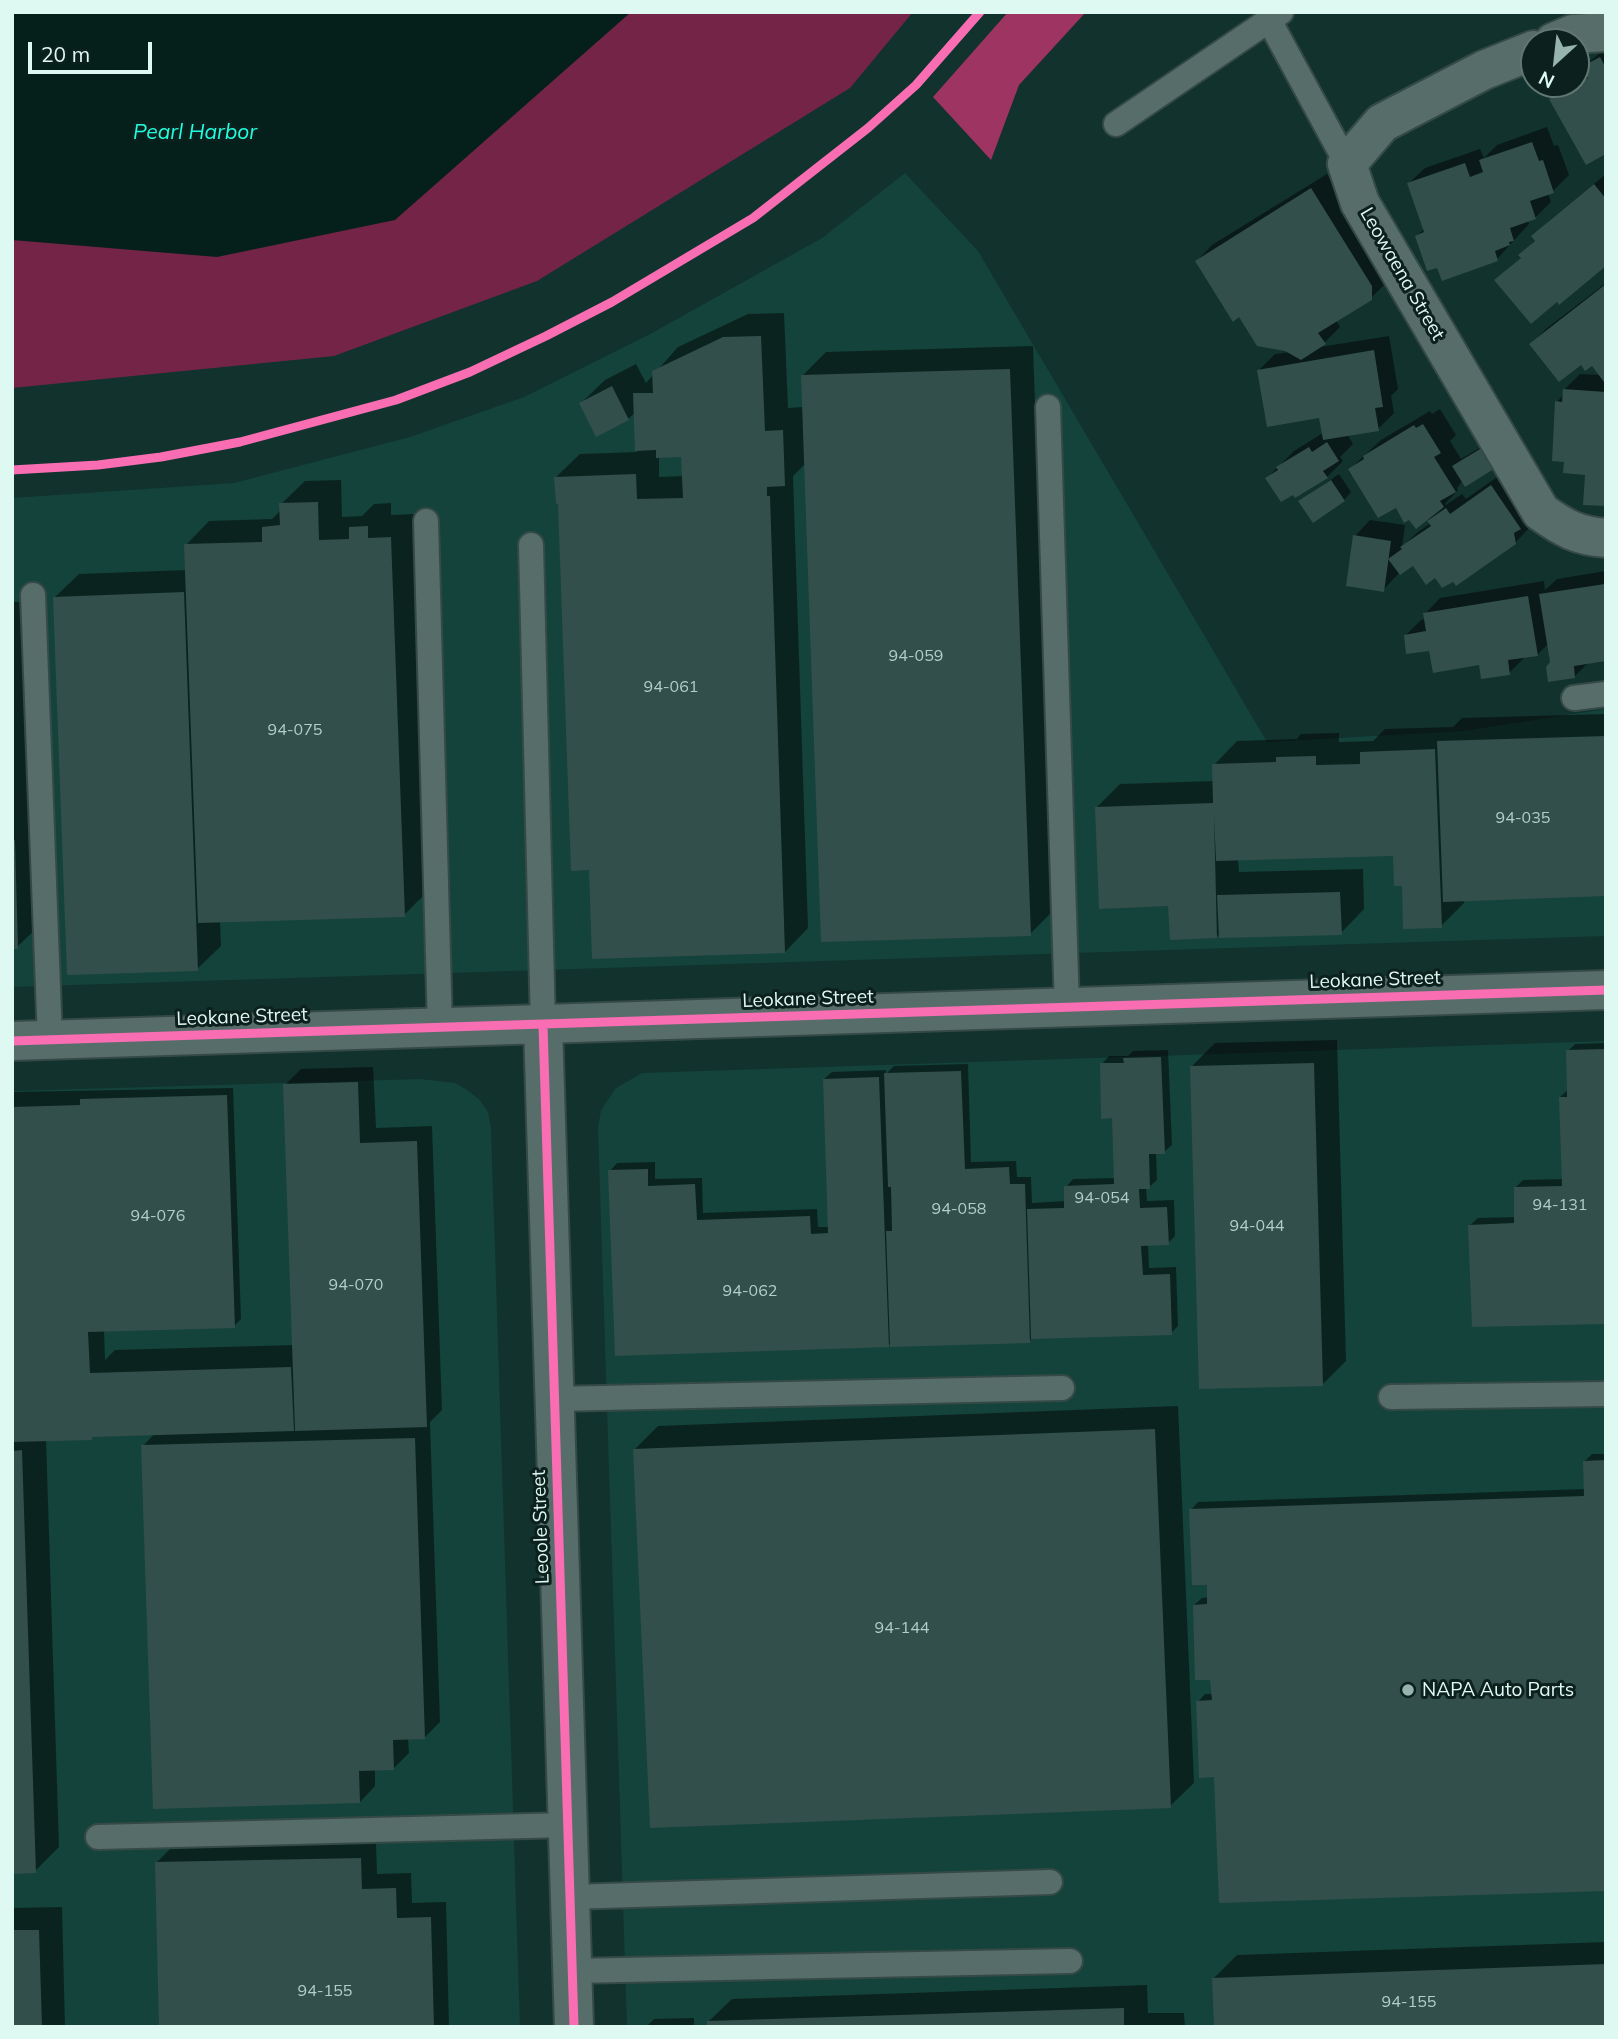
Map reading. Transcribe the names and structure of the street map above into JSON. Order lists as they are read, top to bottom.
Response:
{
  "streets": {
    "street": ["Leowaena Street", "Leokane Street", "Leoole Street"]
  },
  "crossings": [
    ["Leokane Street", "Leoole Street"]
  ],
  "water": ["Pearl Harbor"],
  "places": ["NAPA Auto Parts"],
  "house_numbers": [
    "94-059",
    "94-061",
    "94-075",
    "94-035",
    "94-054",
    "94-131",
    "94-058",
    "94-076",
    "94-044",
    "94-070",
    "94-062",
    "94-144",
    "94-155",
    "94-155"
  ],
  "scale_bar": "20 m",
  "north": "bottom left"
}
